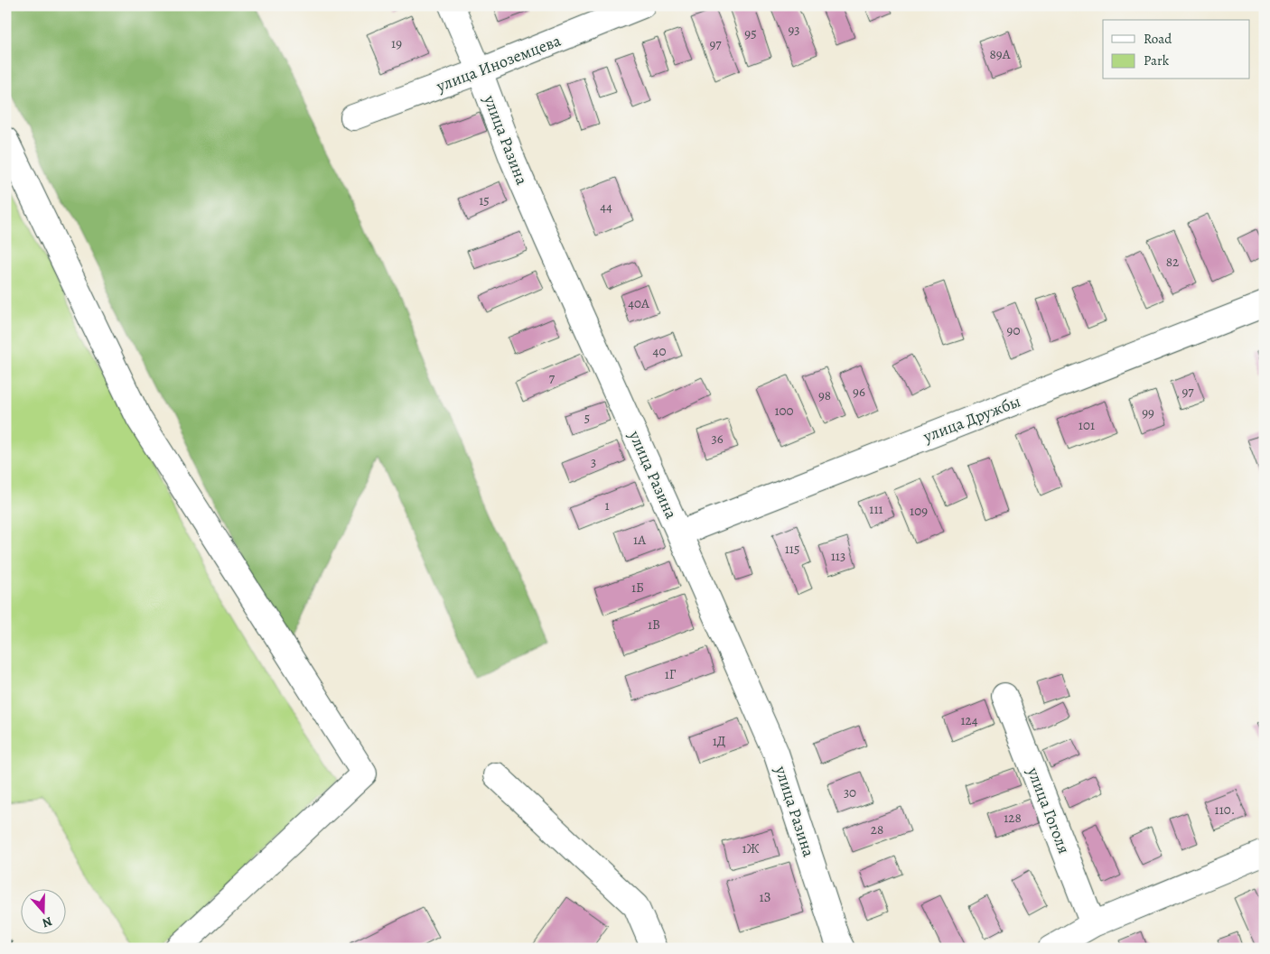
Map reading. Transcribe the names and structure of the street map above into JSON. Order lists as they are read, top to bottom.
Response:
{
  "streets": {
    "street": [
      "улица Иноземцева",
      "улица Разина",
      "улица Дружбы",
      "улица Гоголя"
    ]
  },
  "crossings": [
    ["улица Иноземцева", "улица Разина"],
    ["улица Разина", "улица Дружбы"]
  ],
  "house_numbers": [
    "93",
    "95",
    "19",
    "97",
    "89А",
    "15",
    "44",
    "82",
    "40А",
    "90",
    "40",
    "7",
    "96",
    "97",
    "98",
    "100",
    "99",
    "5",
    "101",
    "36",
    "3",
    "1",
    "111",
    "109",
    "1А",
    "115",
    "113",
    "1Б",
    "1В",
    "1Г",
    "124",
    "1Д",
    "30",
    "110.",
    "128",
    "28",
    "1Ж",
    "1З"
  ],
  "legend": ["Road", "Park"],
  "north": "bottom"
}
